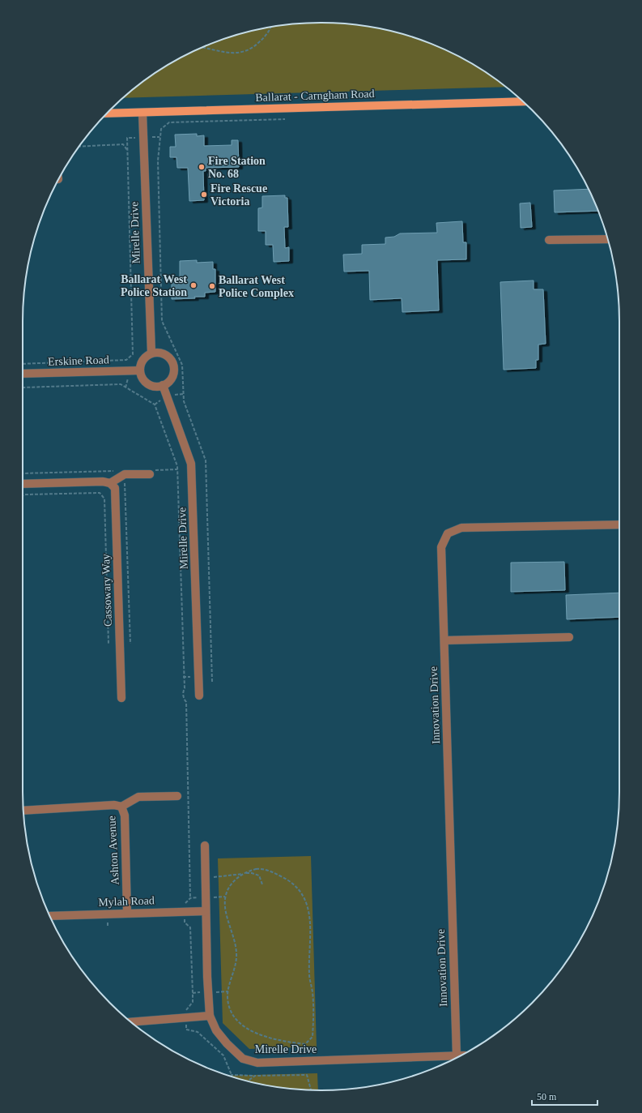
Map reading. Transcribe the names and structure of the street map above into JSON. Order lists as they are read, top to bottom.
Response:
{
  "streets": {
    "main road": ["Ballarat - Carngham Road"],
    "street": [
      "Mirelle Drive",
      "Erskine Road",
      "Cassowary Way",
      "Innovation Drive",
      "Ashton Avenue",
      "Mylah Road"
    ]
  },
  "crossings": [
    ["Ballarat - Carngham Road", "Mirelle Drive"],
    ["Mirelle Drive", "Erskine Road"],
    ["Mirelle Drive", "Innovation Drive"],
    ["Mirelle Drive", "Mylah Road"],
    ["Ashton Avenue", "Mylah Road"]
  ],
  "places": [
    "Fire Station No. 68",
    "Fire Rescue Victoria",
    "Ballarat West Police Station",
    "Ballarat West Police Complex"
  ],
  "scale_bar": "50 m"
}
